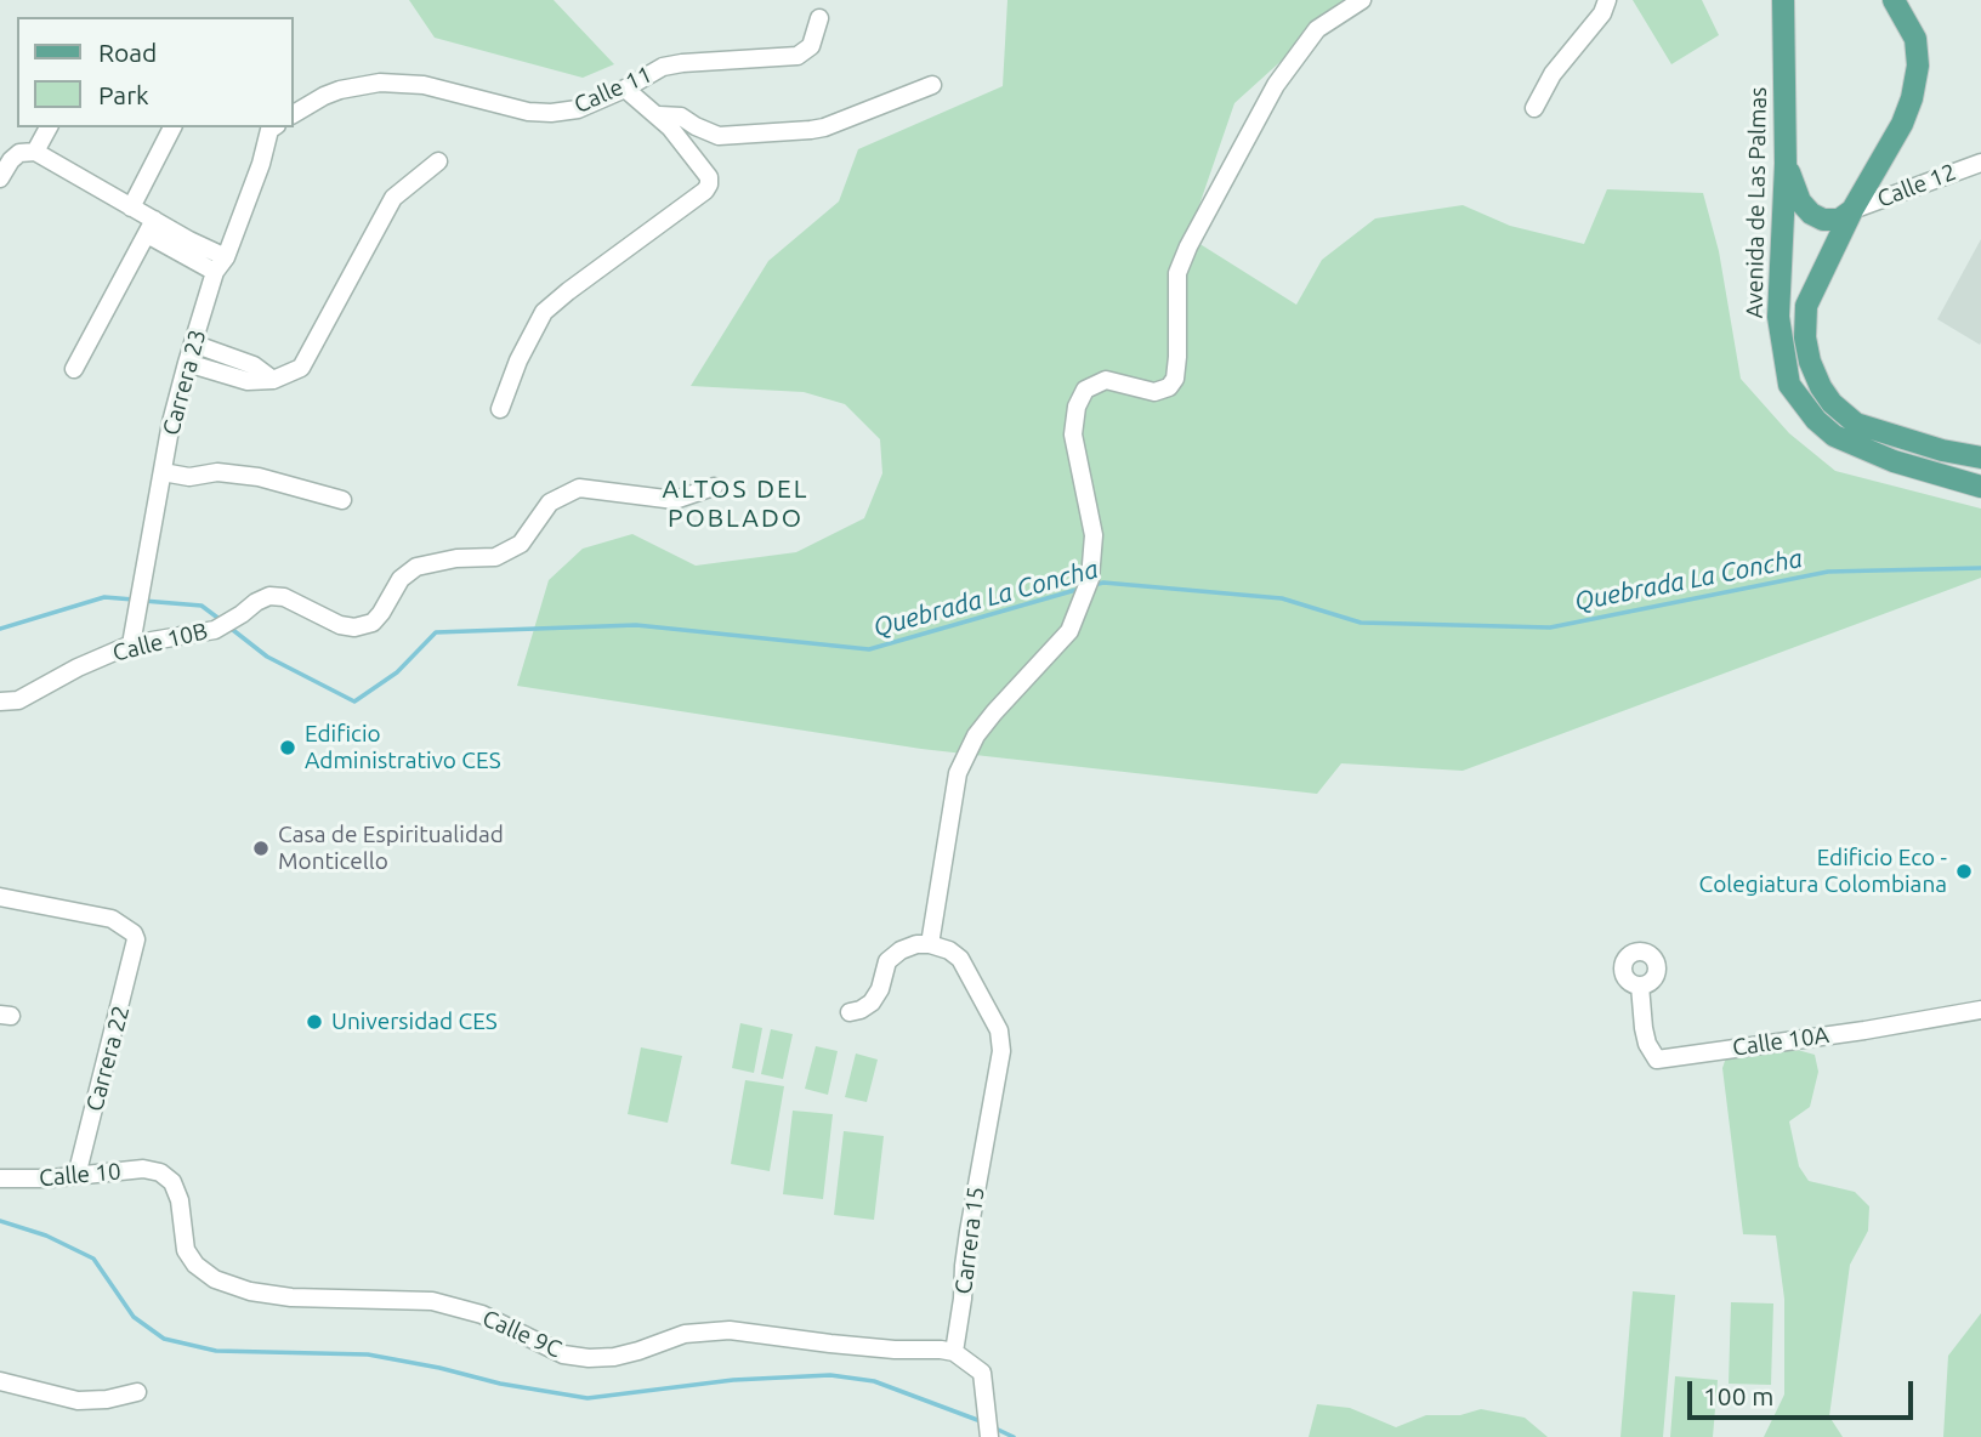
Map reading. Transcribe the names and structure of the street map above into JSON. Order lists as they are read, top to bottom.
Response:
{
  "streets": {
    "main road": ["Avenida de Las Palmas"],
    "street": [
      "Calle 11",
      "Calle 12",
      "Carrera 23",
      "Calle 10B",
      "Calle 10A",
      "Carrera 22",
      "Calle 10",
      "Carrera 15",
      "Calle 9C"
    ]
  },
  "crossings": [
    ["Carrera 23", "Calle 10B"],
    ["Carrera 22", "Calle 10"],
    ["Calle 10", "Calle 9C"],
    ["Carrera 15", "Calle 9C"]
  ],
  "districts": ["ALTOS DEL POBLADO"],
  "water": ["Quebrada La Concha"],
  "places": [
    "Edificio Administrativo CES",
    "Casa de Espiritualidad Monticello",
    "Edificio Eco - Colegiatura Colombiana",
    "Universidad CES"
  ],
  "legend": ["Road", "Park"],
  "scale_bar": "100 m"
}
